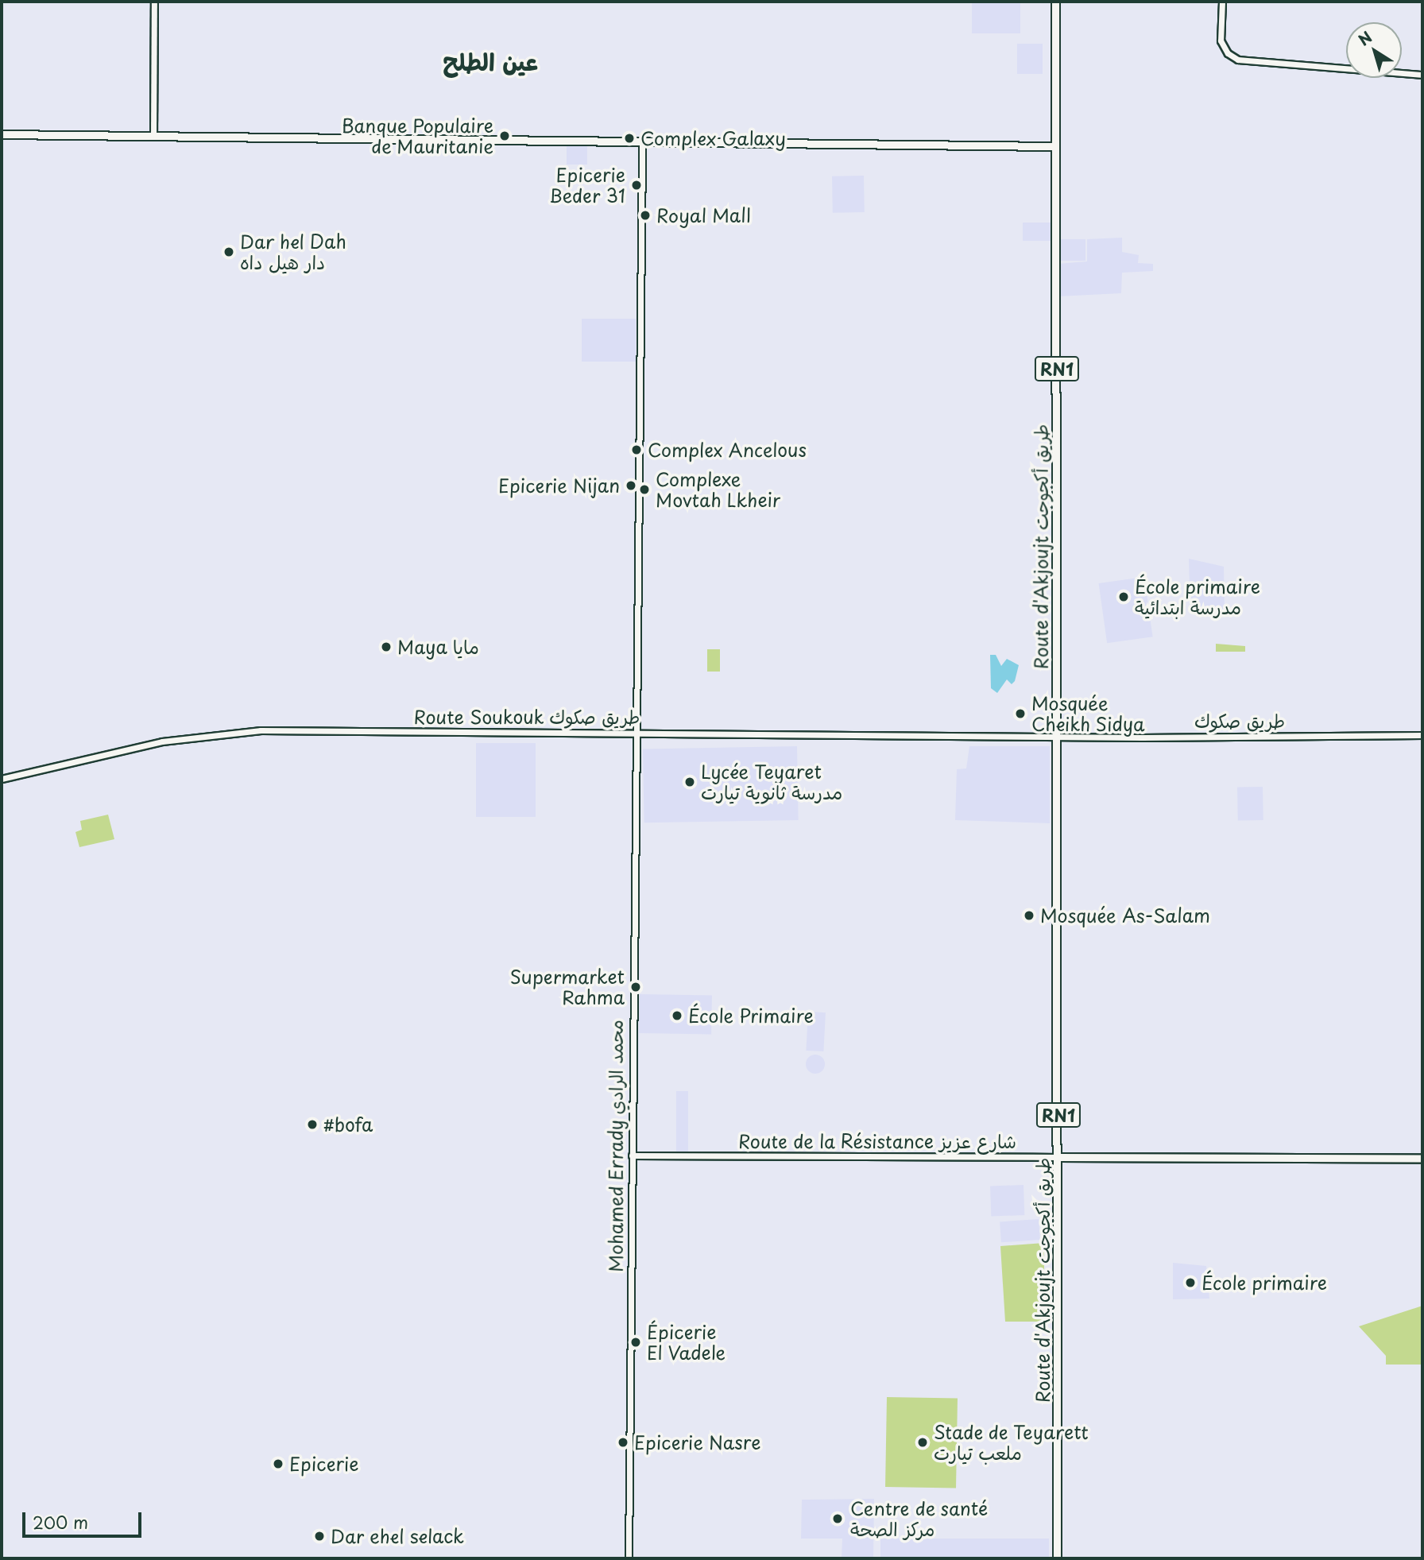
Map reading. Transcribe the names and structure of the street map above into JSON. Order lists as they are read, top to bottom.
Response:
{
  "streets": {
    "main road": ["RN1", "Route d'Akjoujt طريق أكجوجت", "Route de la Résistance شارع عزيز"],
    "street": ["Route Soukouk طريق صكوك", "طريق صكوك", "Mohamed Errady محمد الرادي"]
  },
  "crossings": [
    ["Route d'Akjoujt طريق أكجوجت", "Route Soukouk طريق صكوك"],
    ["Route d'Akjoujt طريق أكجوجت", "طريق صكوك"],
    ["Route d'Akjoujt طريق أكجوجت", "Route de la Résistance شارع عزيز"],
    ["Route Soukouk طريق صكوك", "طريق صكوك"],
    ["Route Soukouk طريق صكوك", "Mohamed Errady محمد الرادي"],
    ["Route de la Résistance شارع عزيز", "Mohamed Errady محمد الرادي"]
  ],
  "districts": ["عين الطلح"],
  "places": [
    "Banque Populaire de Mauritanie",
    "Complex Galaxy",
    "Epicerie Beder 31",
    "Royal Mall",
    "Dar hel Dah دار هيل داه",
    "Complex Ancelous",
    "Epicerie Nijan",
    "Complexe Movtah Lkheir",
    "École primaire مدرسة ابتدائية",
    "Maya مايا",
    "Mosquée Cheikh Sidya",
    "Lycée Teyaret مدرسة ثانوية تيارت",
    "Mosquée As-Salam",
    "Supermarket Rahma",
    "École Primaire",
    "#bofa",
    "École primaire",
    "Épicerie El Vadele",
    "Epicerie Nasre",
    "Stade de Teyarett ملعب تيارت",
    "Epicerie",
    "Centre de santé مركز الصحة",
    "Dar ehel selack"
  ],
  "scale_bar": "200 m",
  "north": "top left"
}
